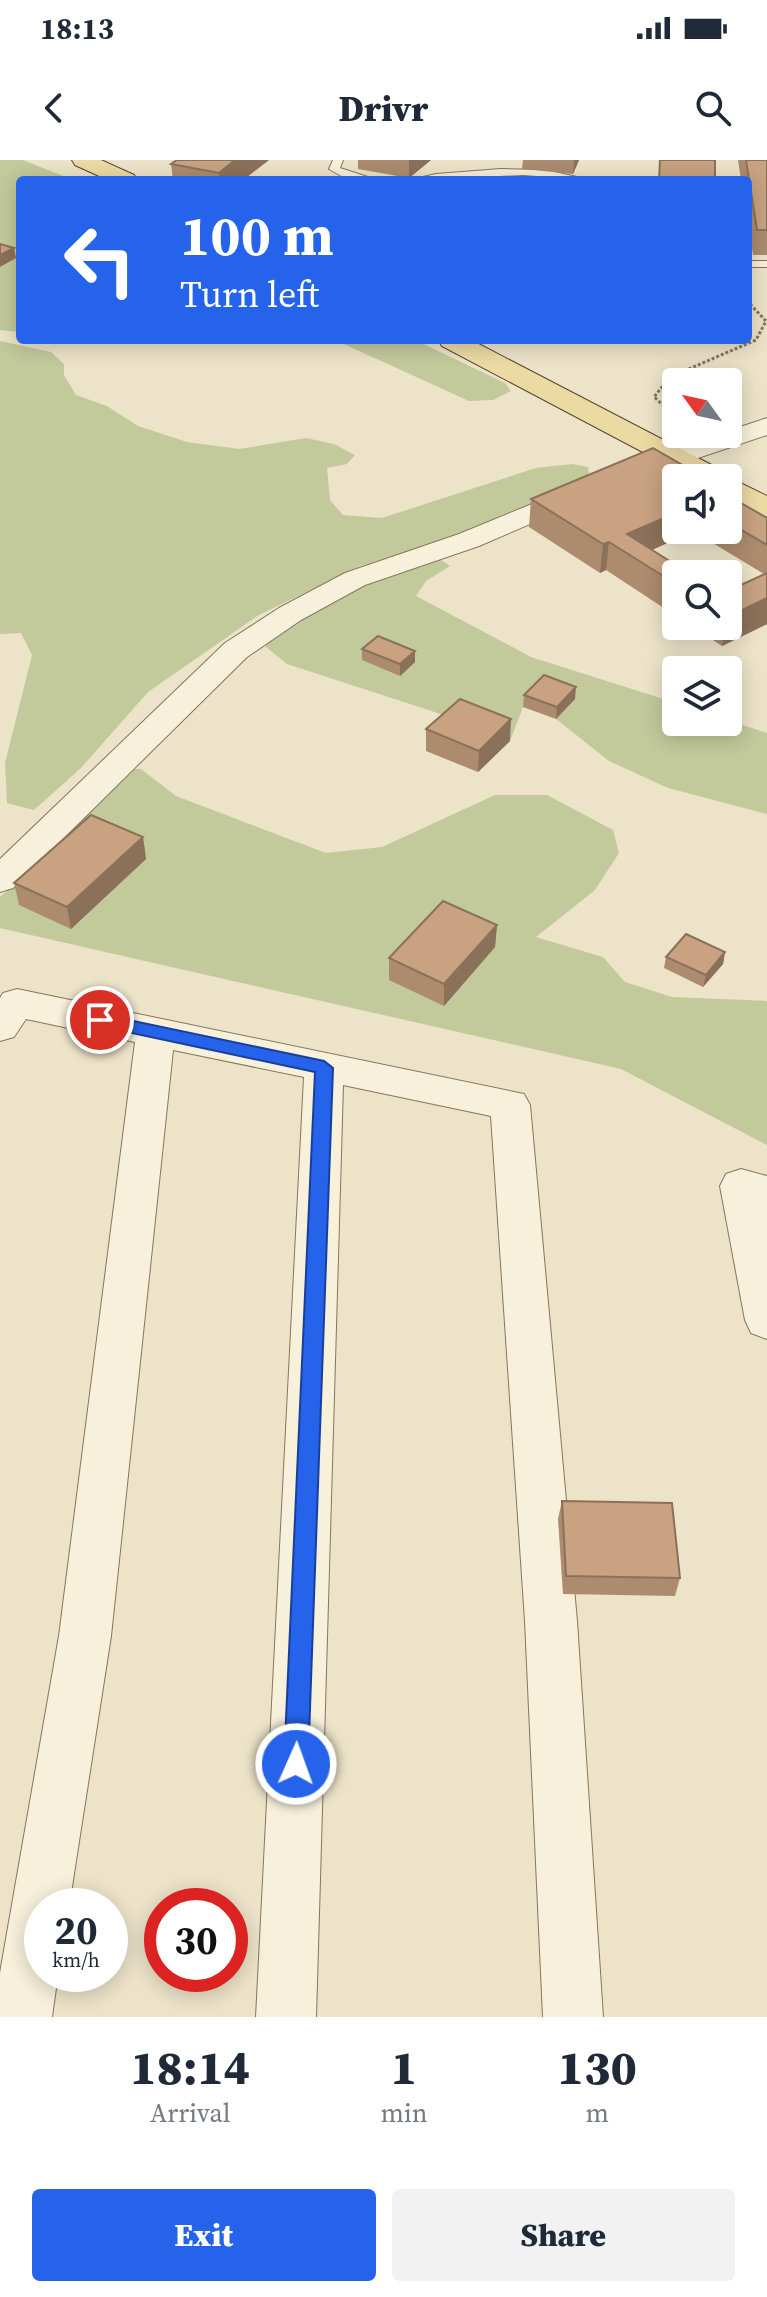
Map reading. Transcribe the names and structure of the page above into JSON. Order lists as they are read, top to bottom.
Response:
{
  "north": "top left",
  "page": {
    "status": "18:13",
    "header": "Drivr",
    "turn": ["100 m", "Turn left"],
    "speed": "20 km/h",
    "limit": "30",
    "eta": [
      "18:14",
      "Arrival",
      "1",
      "min",
      "130",
      "m"
    ],
    "buttons": ["Exit", "Share"]
  }
}
